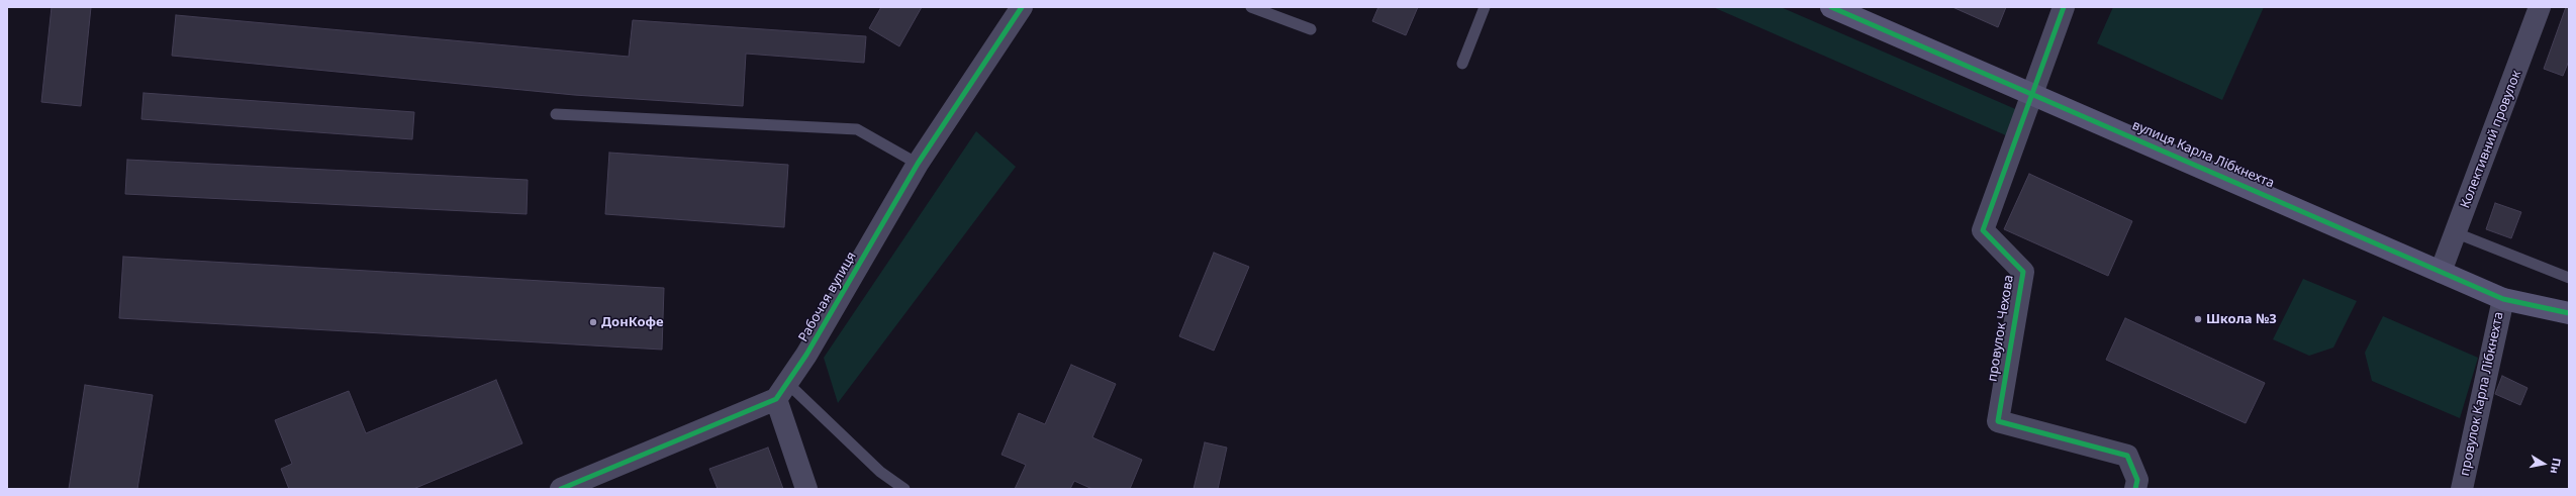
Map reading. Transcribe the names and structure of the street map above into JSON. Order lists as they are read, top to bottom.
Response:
{
  "streets": {
    "street": [
      "Колективний провулок",
      "вулиця Карла Лібкнехта",
      "Рабочая вулиця",
      "провулок Чехова",
      "провулок Карла Лібкнехта"
    ]
  },
  "crossings": [
    ["Колективний провулок", "вулиця Карла Лібкнехта"],
    ["вулиця Карла Лібкнехта", "провулок Чехова"],
    ["вулиця Карла Лібкнехта", "провулок Карла Лібкнехта"]
  ],
  "places": ["Школа №3", "ДонКофе"],
  "north": "right"
}
